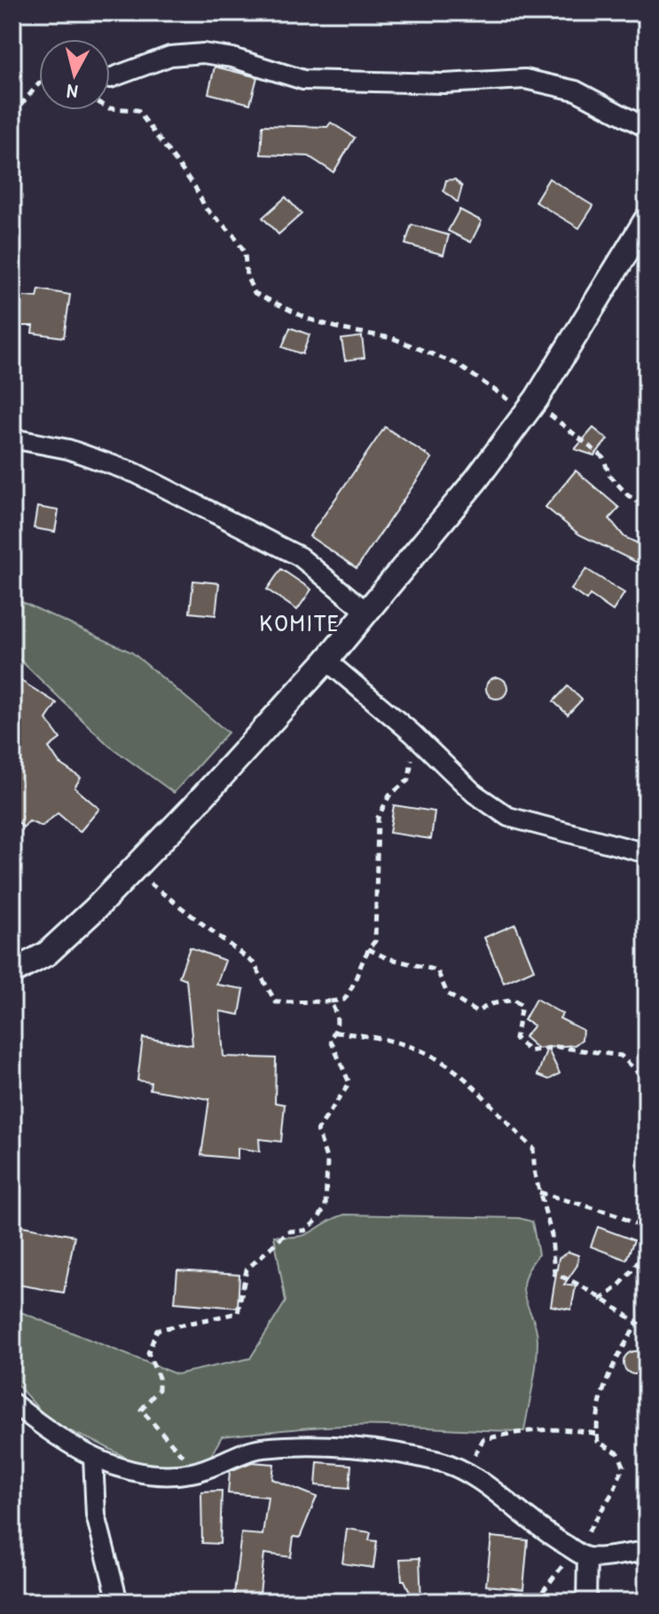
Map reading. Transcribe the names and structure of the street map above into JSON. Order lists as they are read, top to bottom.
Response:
{
  "districts": ["KOMITE"],
  "north": "bottom"
}
